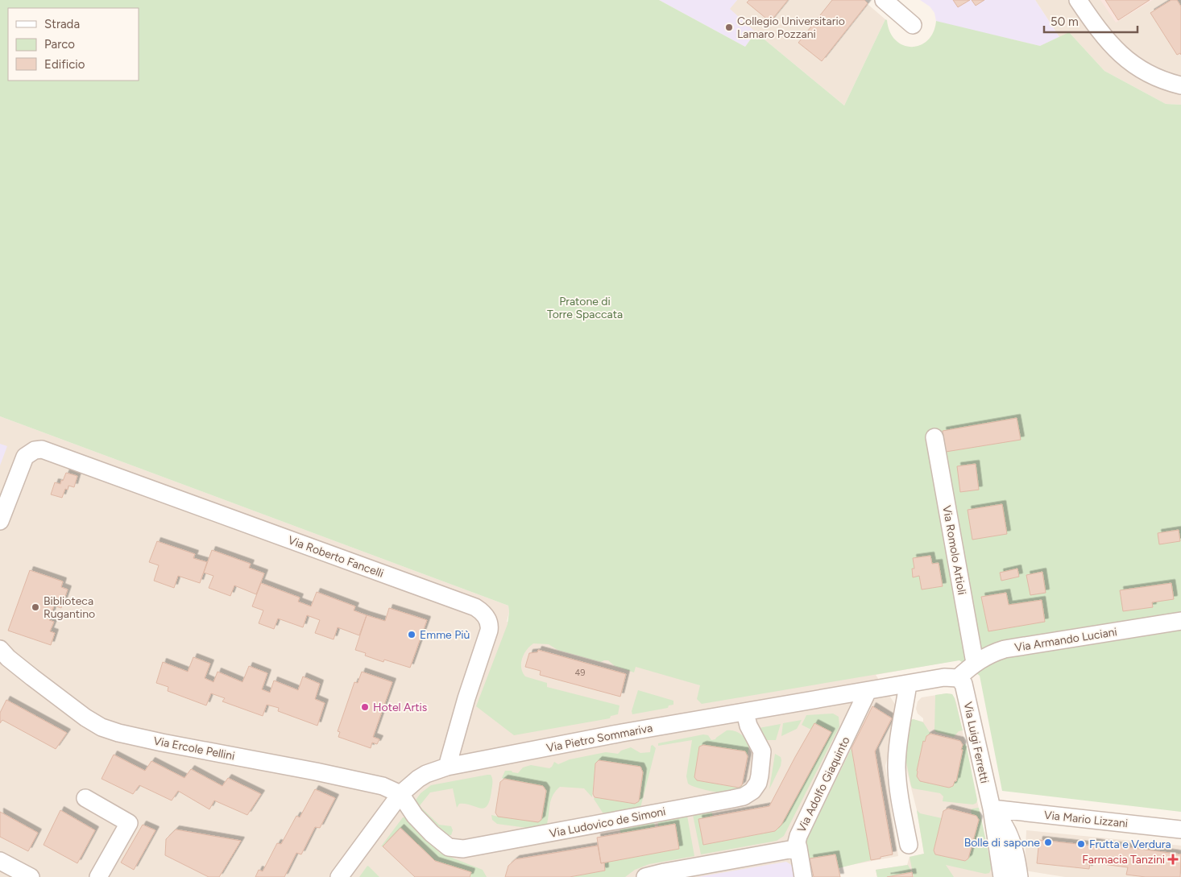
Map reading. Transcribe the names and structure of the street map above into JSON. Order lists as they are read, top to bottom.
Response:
{
  "streets": {
    "street": [
      "Via Romolo Artioli",
      "Via Roberto Fancelli",
      "Via Armando Luciani",
      "Via Pietro Sommariva",
      "Via Luigi Ferretti",
      "Via Ercole Pellini",
      "Via Adolfo Giaquinto",
      "Via Mario Lizzani",
      "Via Ludovico de Simoni"
    ]
  },
  "crossings": [
    ["Via Romolo Artioli", "Via Armando Luciani"],
    ["Via Roberto Fancelli", "Via Pietro Sommariva"],
    ["Via Armando Luciani", "Via Pietro Sommariva"],
    ["Via Armando Luciani", "Via Luigi Ferretti"],
    ["Via Pietro Sommariva", "Via Luigi Ferretti"],
    ["Via Pietro Sommariva", "Via Ercole Pellini"],
    ["Via Pietro Sommariva", "Via Adolfo Giaquinto"],
    ["Via Pietro Sommariva", "Via Ludovico de Simoni"],
    ["Via Luigi Ferretti", "Via Mario Lizzani"],
    ["Via Ercole Pellini", "Via Ludovico de Simoni"]
  ],
  "parks": ["Pratone di Torre Spaccata"],
  "places": {
    "other": [
      "Collegio Universitario Lamaro Pozzani",
      "Biblioteca Rugantino",
      "Emme Più",
      "Hotel Artis",
      "Bolle di sapone",
      "Frutta e Verdura"
    ],
    "health": ["Farmacia Tanzini"]
  },
  "house_numbers": ["49"],
  "legend": ["Strada", "Parco", "Edificio"],
  "scale_bar": "50 m"
}
